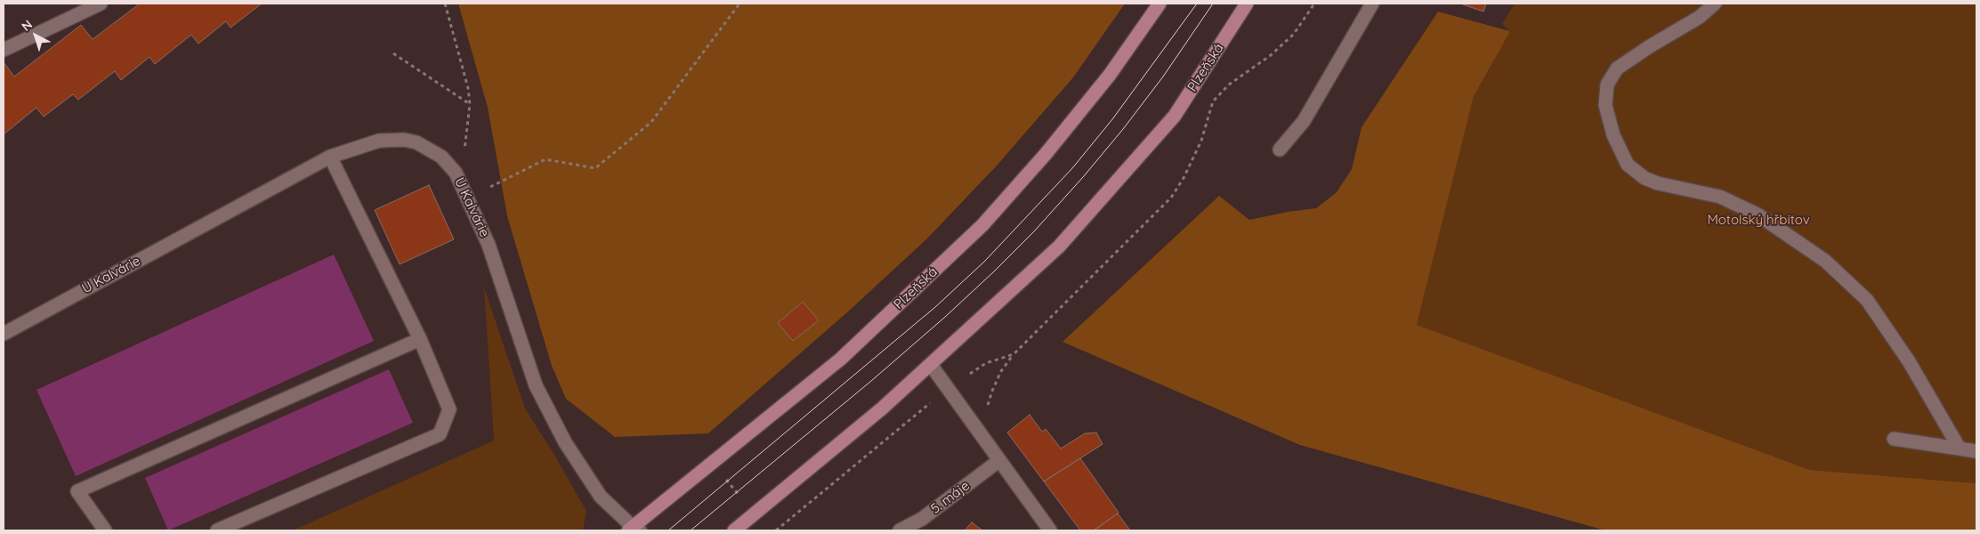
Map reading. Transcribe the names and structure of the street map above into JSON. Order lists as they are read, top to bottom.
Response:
{
  "streets": {
    "main road": ["Plzeňská"],
    "street": ["U Kalvárie", "5. máje"]
  },
  "crossings": [
    ["Plzeňská", "U Kalvárie"]
  ],
  "parks": ["Motolský hřbitov"],
  "north": "top left"
}
